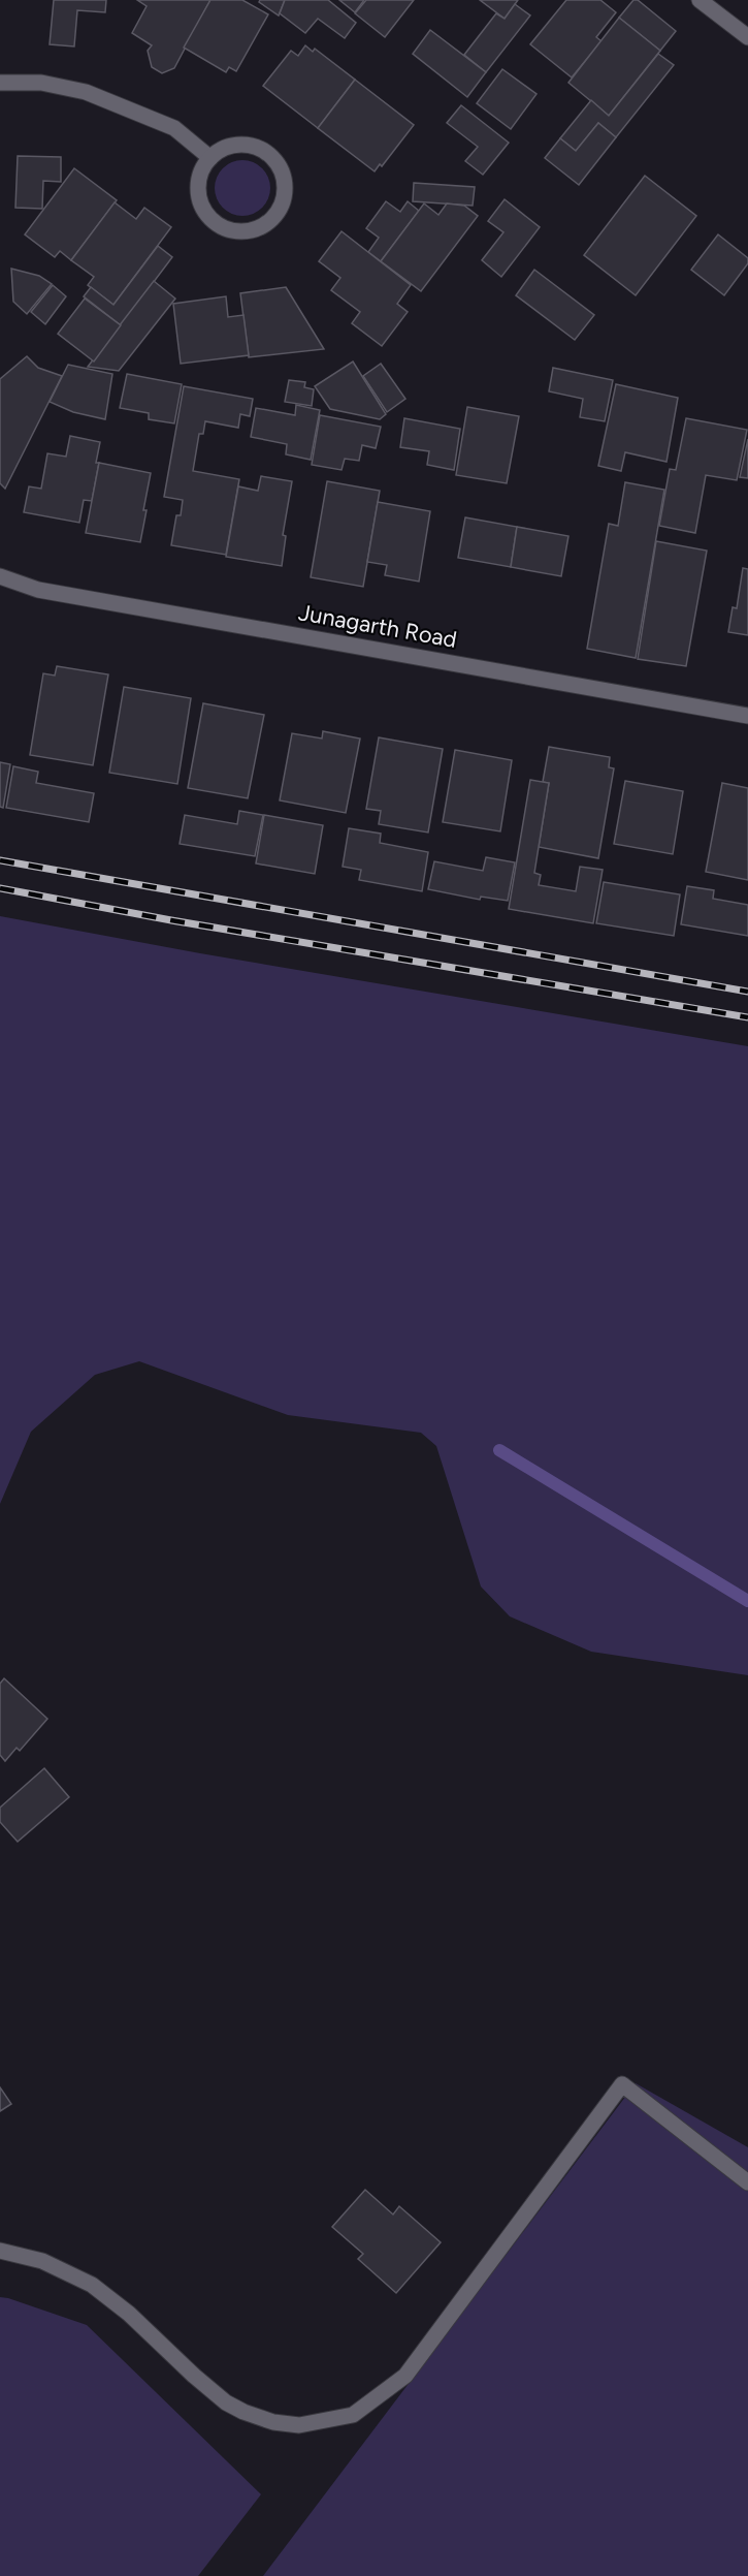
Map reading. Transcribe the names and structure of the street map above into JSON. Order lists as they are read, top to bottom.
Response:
{
  "streets": {
    "street": ["Junagarth Road"]
  }
}
